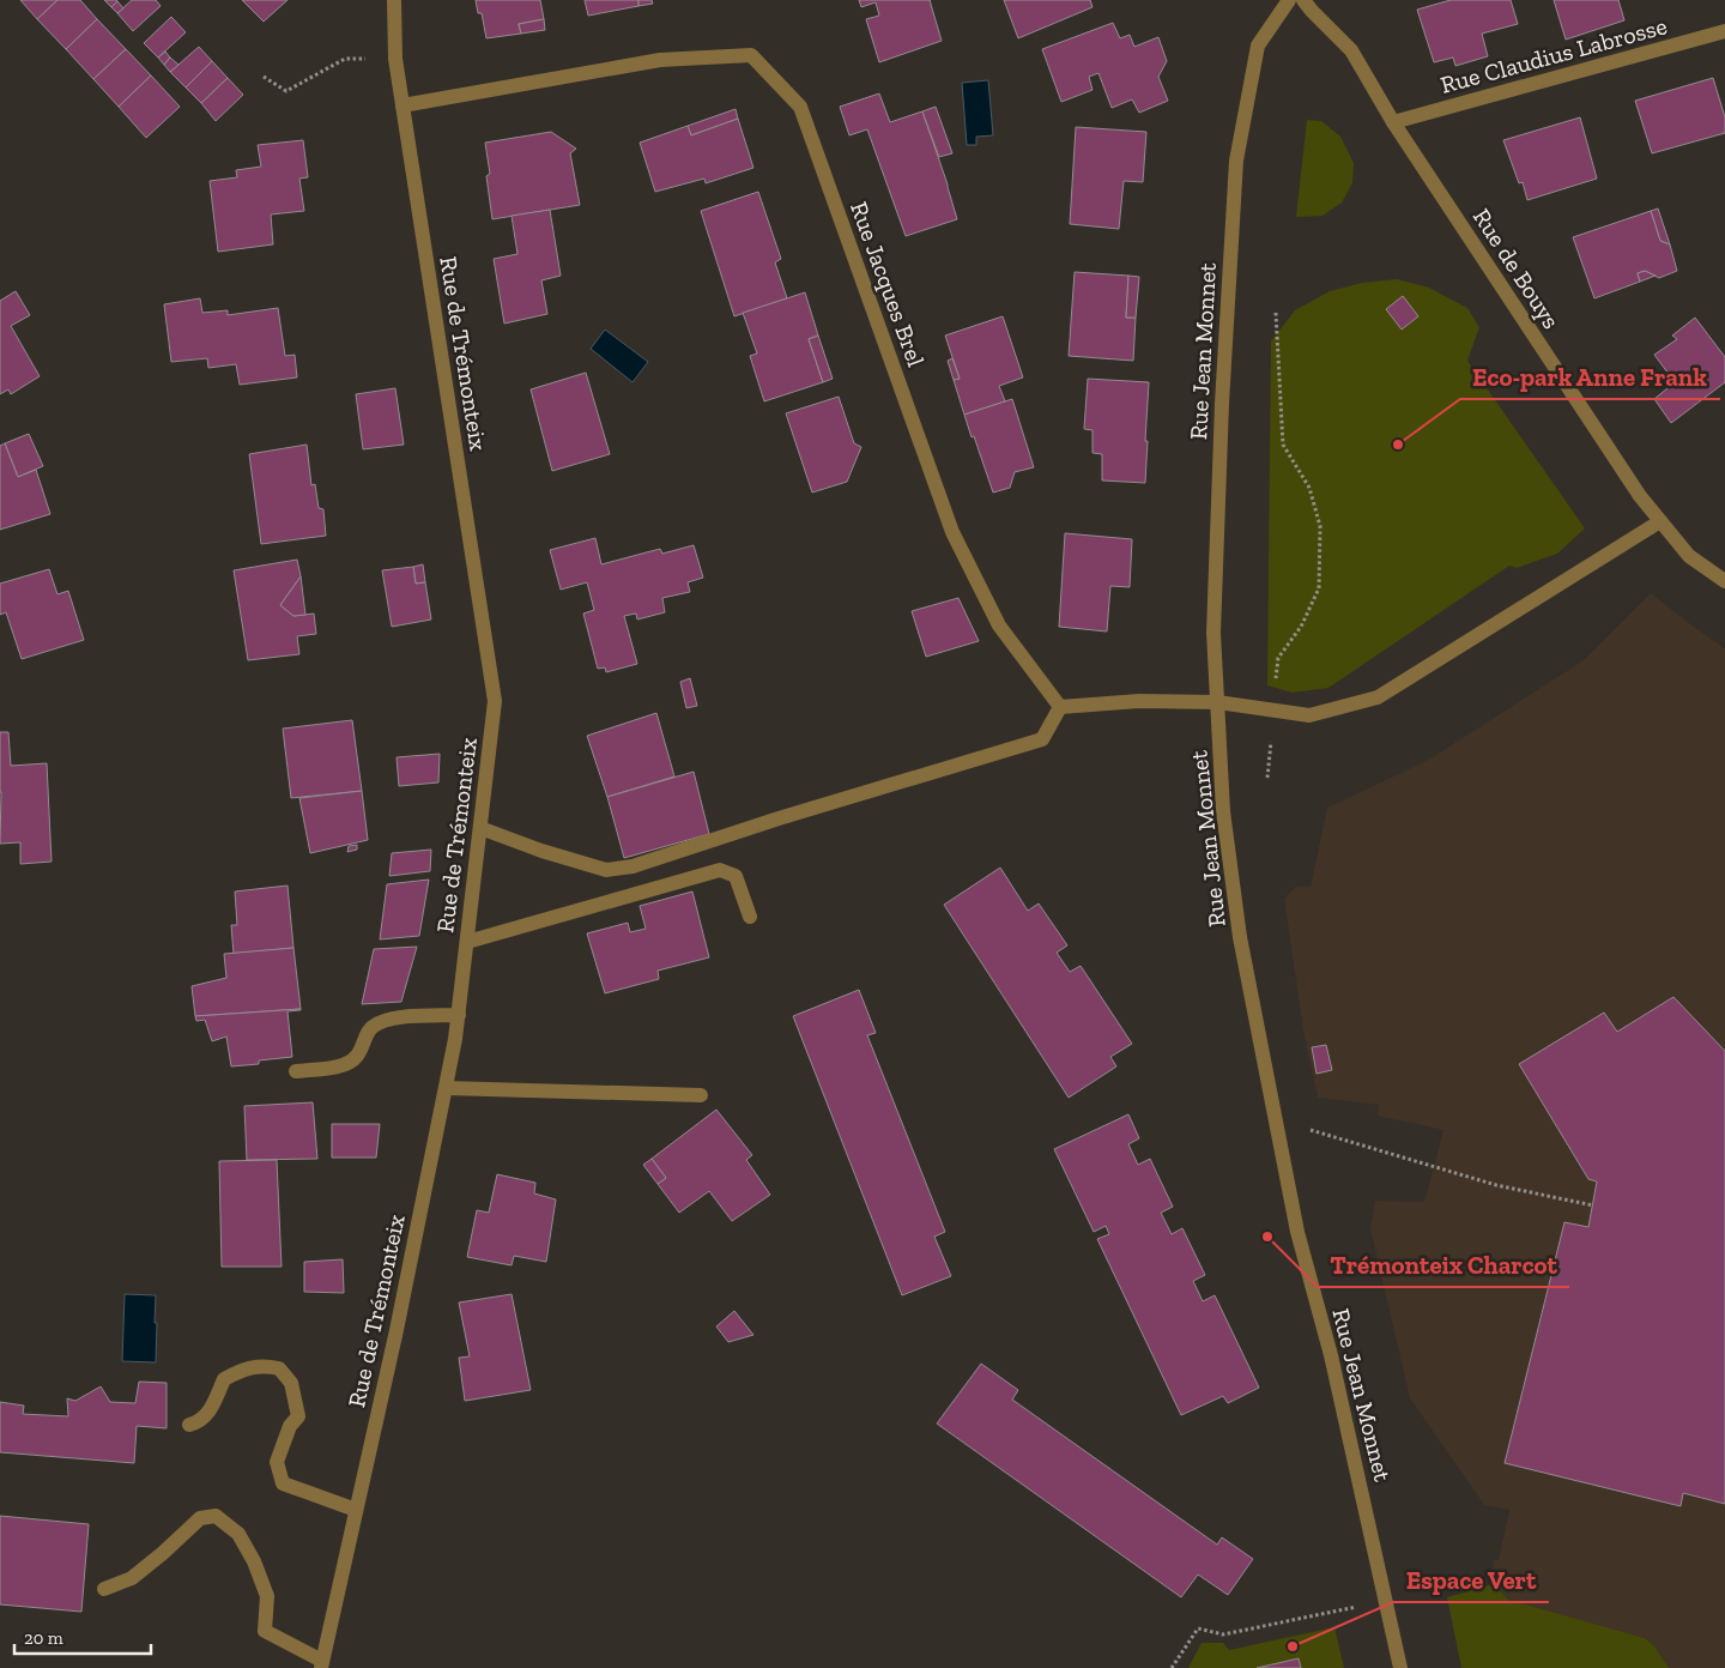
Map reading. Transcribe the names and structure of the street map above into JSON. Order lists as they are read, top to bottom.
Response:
{
  "streets": {
    "street": [
      "Rue Claudius Labrosse",
      "Rue de Bouys",
      "Rue Jacques Brel",
      "Rue Jean Monnet",
      "Rue de Trémonteix"
    ]
  },
  "crossings": [
    ["Rue Claudius Labrosse", "Rue de Bouys"],
    ["Rue Jacques Brel", "Rue de Trémonteix"]
  ],
  "places": ["Eco-park Anne Frank", "Trémonteix Charcot", "Espace Vert"],
  "scale_bar": "20 m"
}
